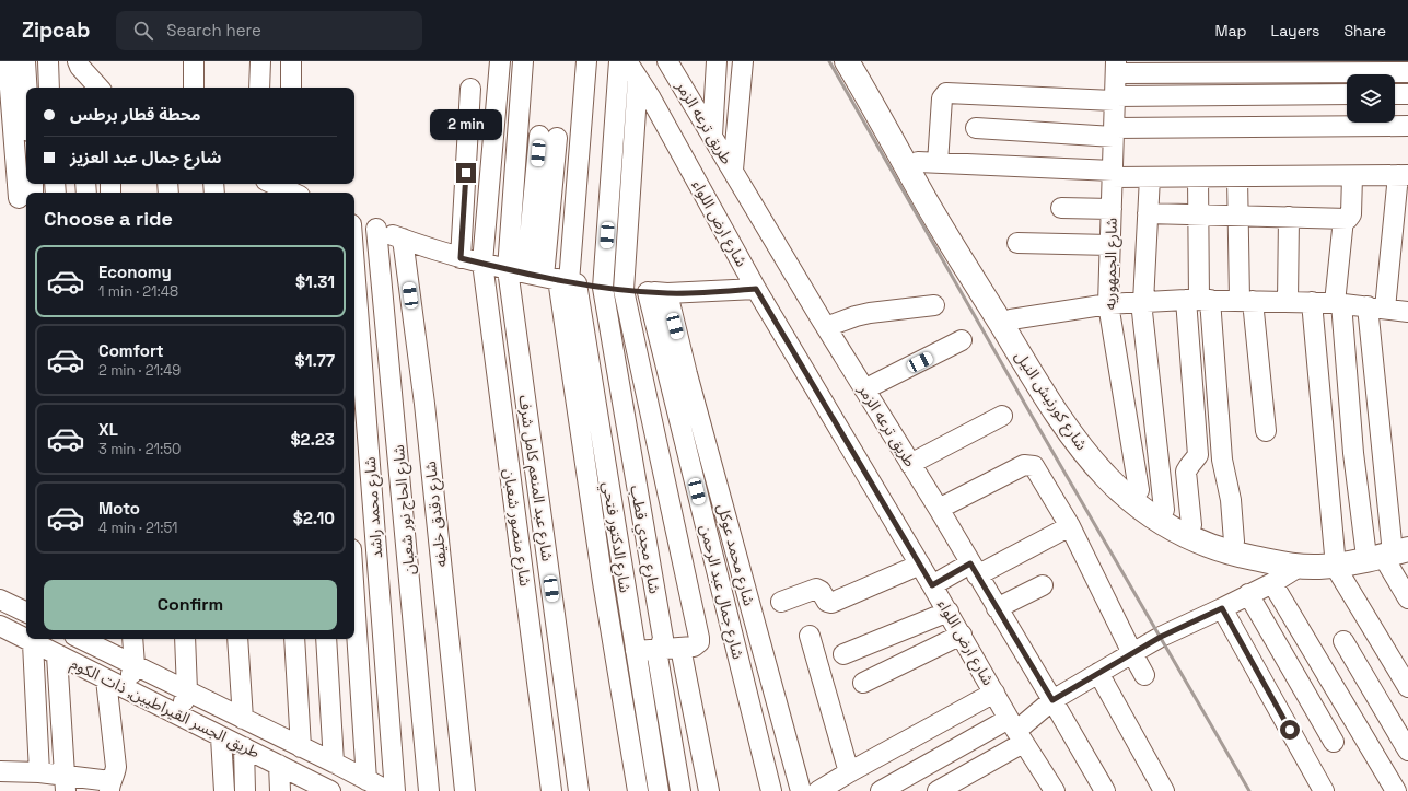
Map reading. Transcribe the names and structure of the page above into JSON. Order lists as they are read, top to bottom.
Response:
{
  "streets": {
    "main road": ["شارع كورنيش النيل"],
    "street": [
      "طريق ترعه الزمر",
      "شارع ارض اللواء",
      "شارع الجمهوريه",
      "شارع عبد المنعم كامل شرف",
      "شارع محمد راشد",
      "شارع الحاج نور شعبان",
      "شارع دقدق خليفه",
      "شارع منصور شعبان",
      "شارع الدكتور فتحي",
      "شارع مجدي قطب",
      "شارع محمد عوكل",
      "شارع جمال عبد الرحمن",
      "طريق الجسر القيراطيين, ذات الكوم"
    ]
  },
  "crossings": [
    ["شارع الجمهوريه", "شارع كورنيش النيل"]
  ],
  "page": {
    "header": "Zipcab",
    "search": "Search here",
    "nav": ["Map", "Layers", "Share"],
    "banner": ["محطة قطار برطس", "شارع جمال عبد العزيز"],
    "bubble": "2 min",
    "heading": "Choose a ride",
    "list": [
      {
        "name": "Economy",
        "note": "1 min · 21:48",
        "value": "$1.31"
      },
      {
        "name": "Comfort",
        "note": "2 min · 21:49",
        "value": "$1.77"
      },
      {
        "name": "XL",
        "note": "3 min · 21:50",
        "value": "$2.23"
      },
      {
        "name": "Moto",
        "note": "4 min · 21:51",
        "value": "$2.10"
      }
    ],
    "buttons": "Confirm"
  }
}
